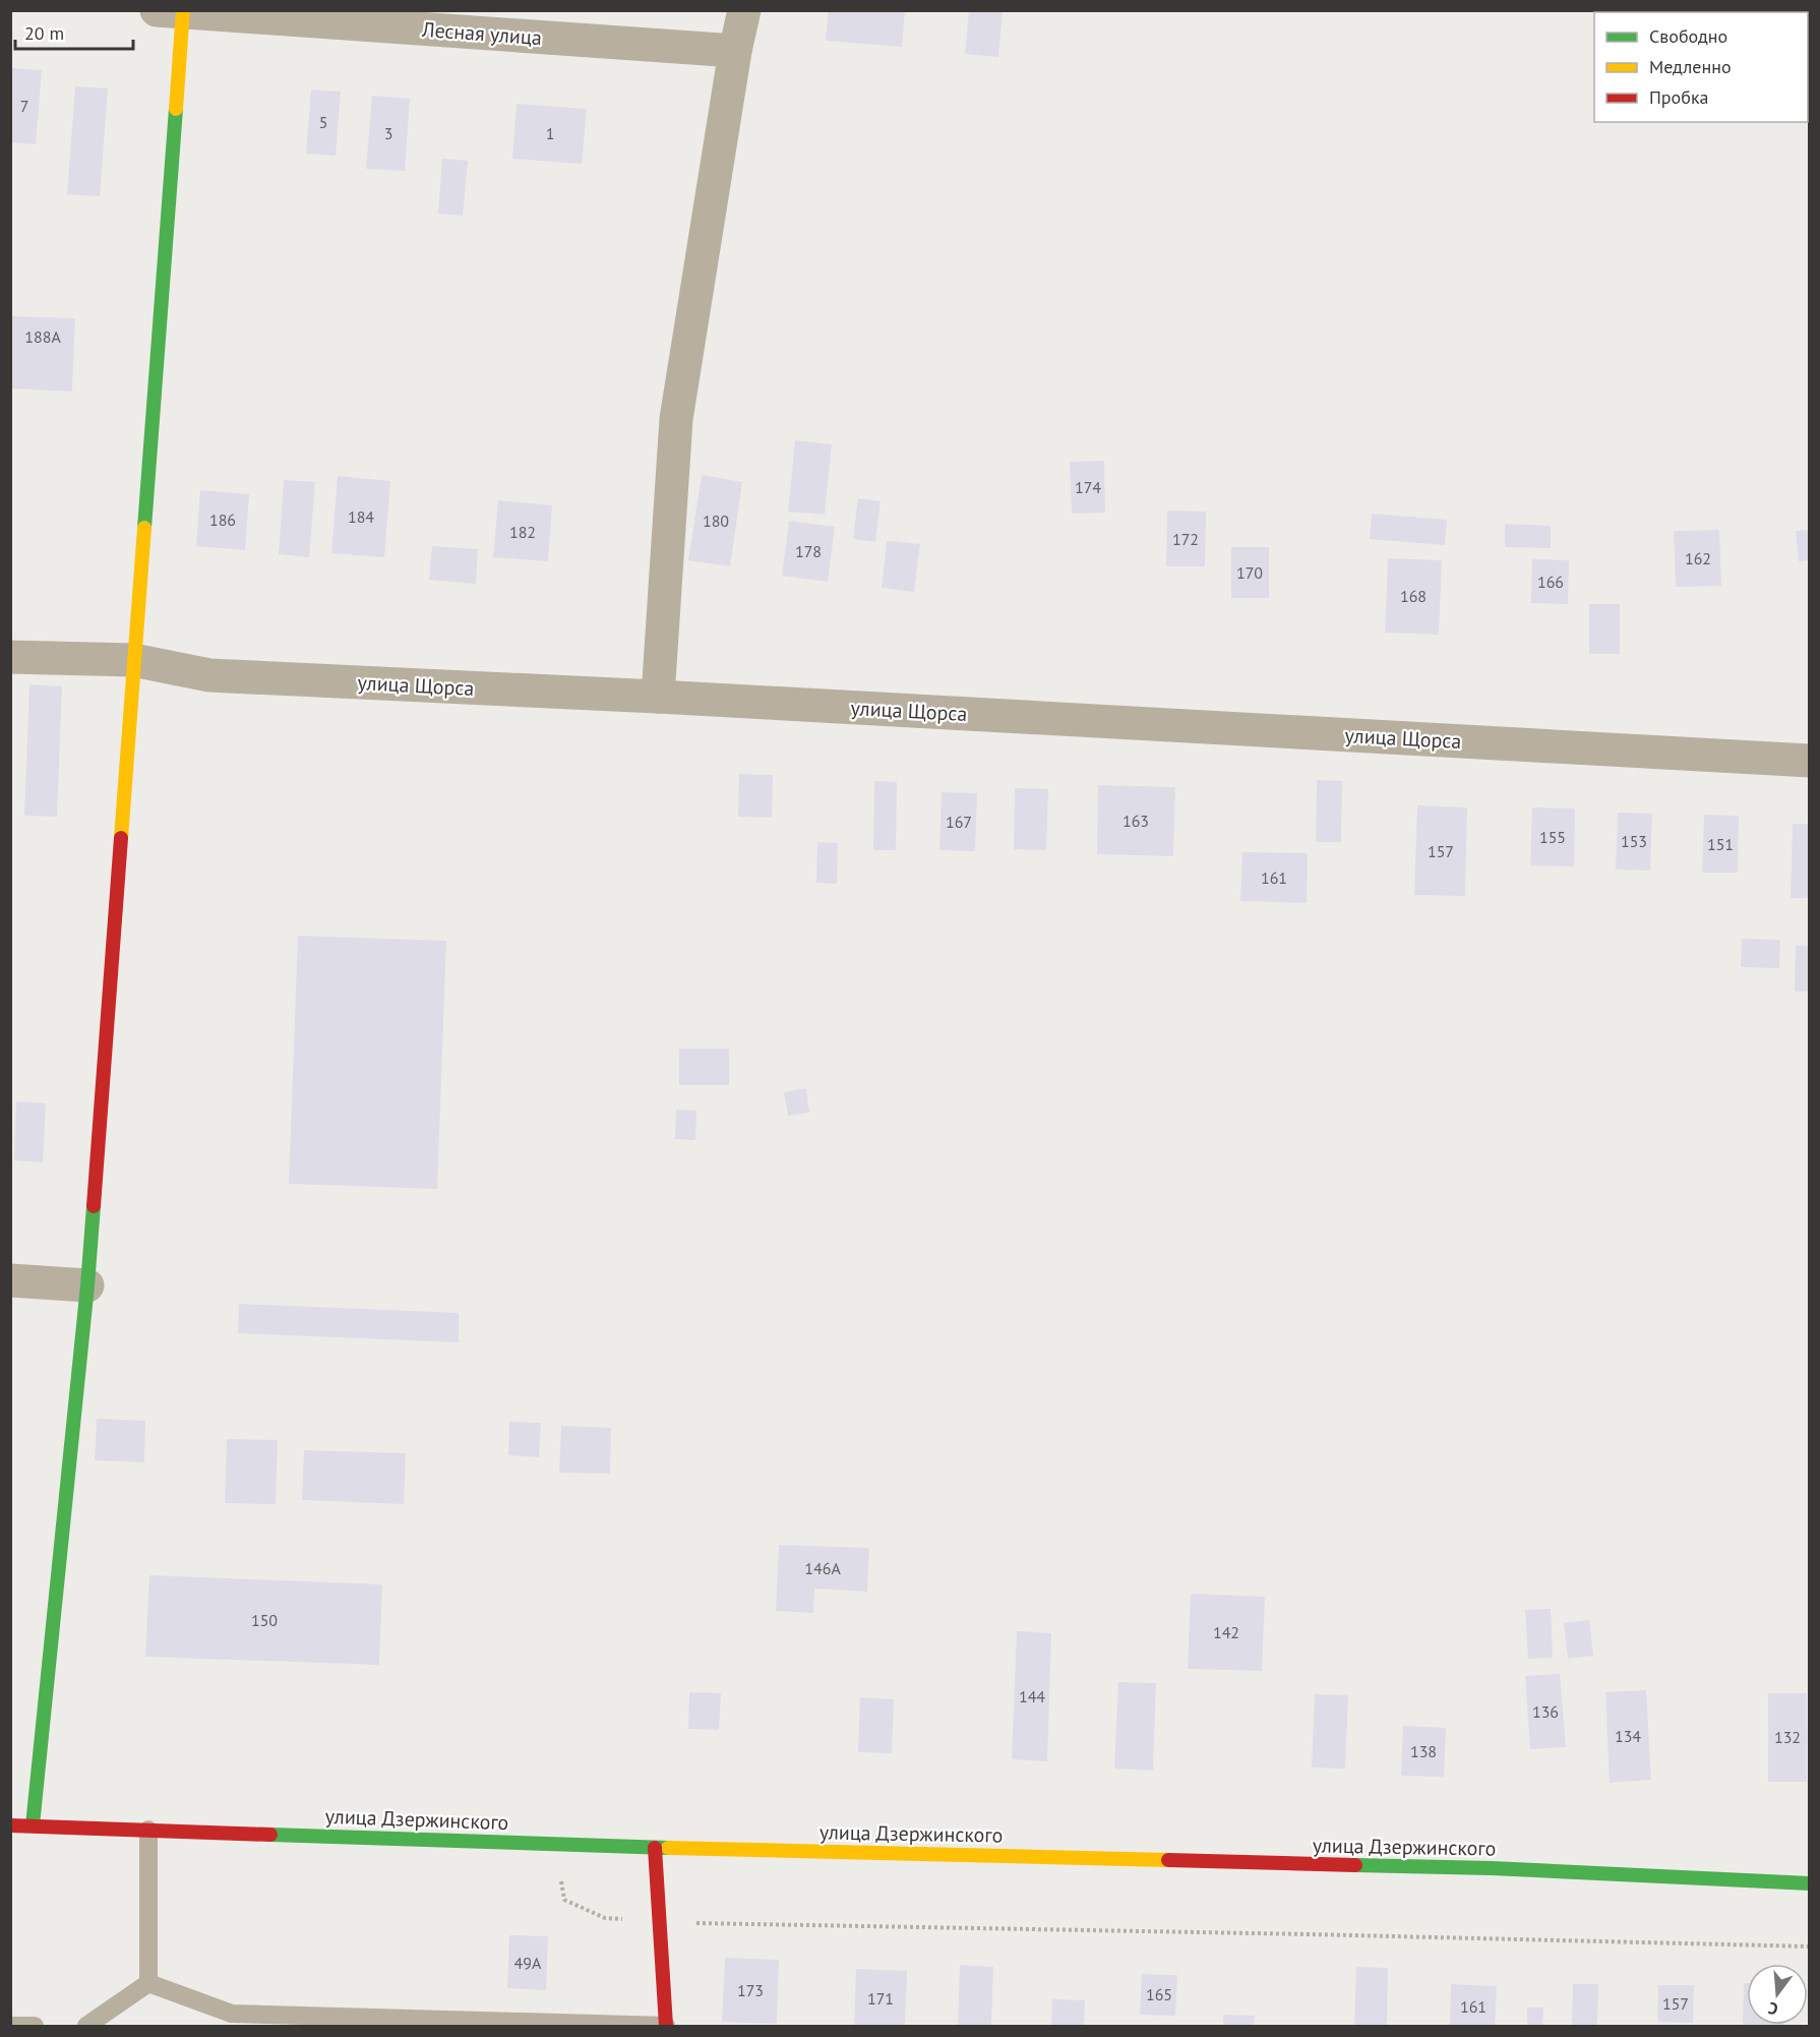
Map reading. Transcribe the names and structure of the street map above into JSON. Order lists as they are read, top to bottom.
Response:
{
  "streets": {
    "street": ["Лесная улица", "улица Щорса", "улица Дзержинского"]
  },
  "house_numbers": [
    "7",
    "5",
    "3",
    "1",
    "188А",
    "174",
    "184",
    "186",
    "180",
    "182",
    "172",
    "178",
    "162",
    "170",
    "166",
    "168",
    "163",
    "167",
    "155",
    "153",
    "151",
    "157",
    "161",
    "146А",
    "150",
    "142",
    "144",
    "136",
    "134",
    "132",
    "138",
    "49А",
    "173",
    "165",
    "171",
    "157",
    "161"
  ],
  "legend": ["Свободно", "Медленно", "Пробка"],
  "scale_bar": "20 m",
  "north": "bottom"
}
